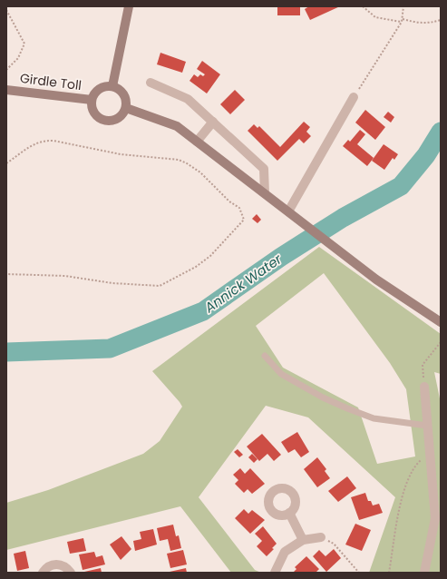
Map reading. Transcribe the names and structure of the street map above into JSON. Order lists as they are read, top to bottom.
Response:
{
  "streets": {
    "street": ["Girdle Toll"]
  },
  "water": ["Annick Water"]
}
